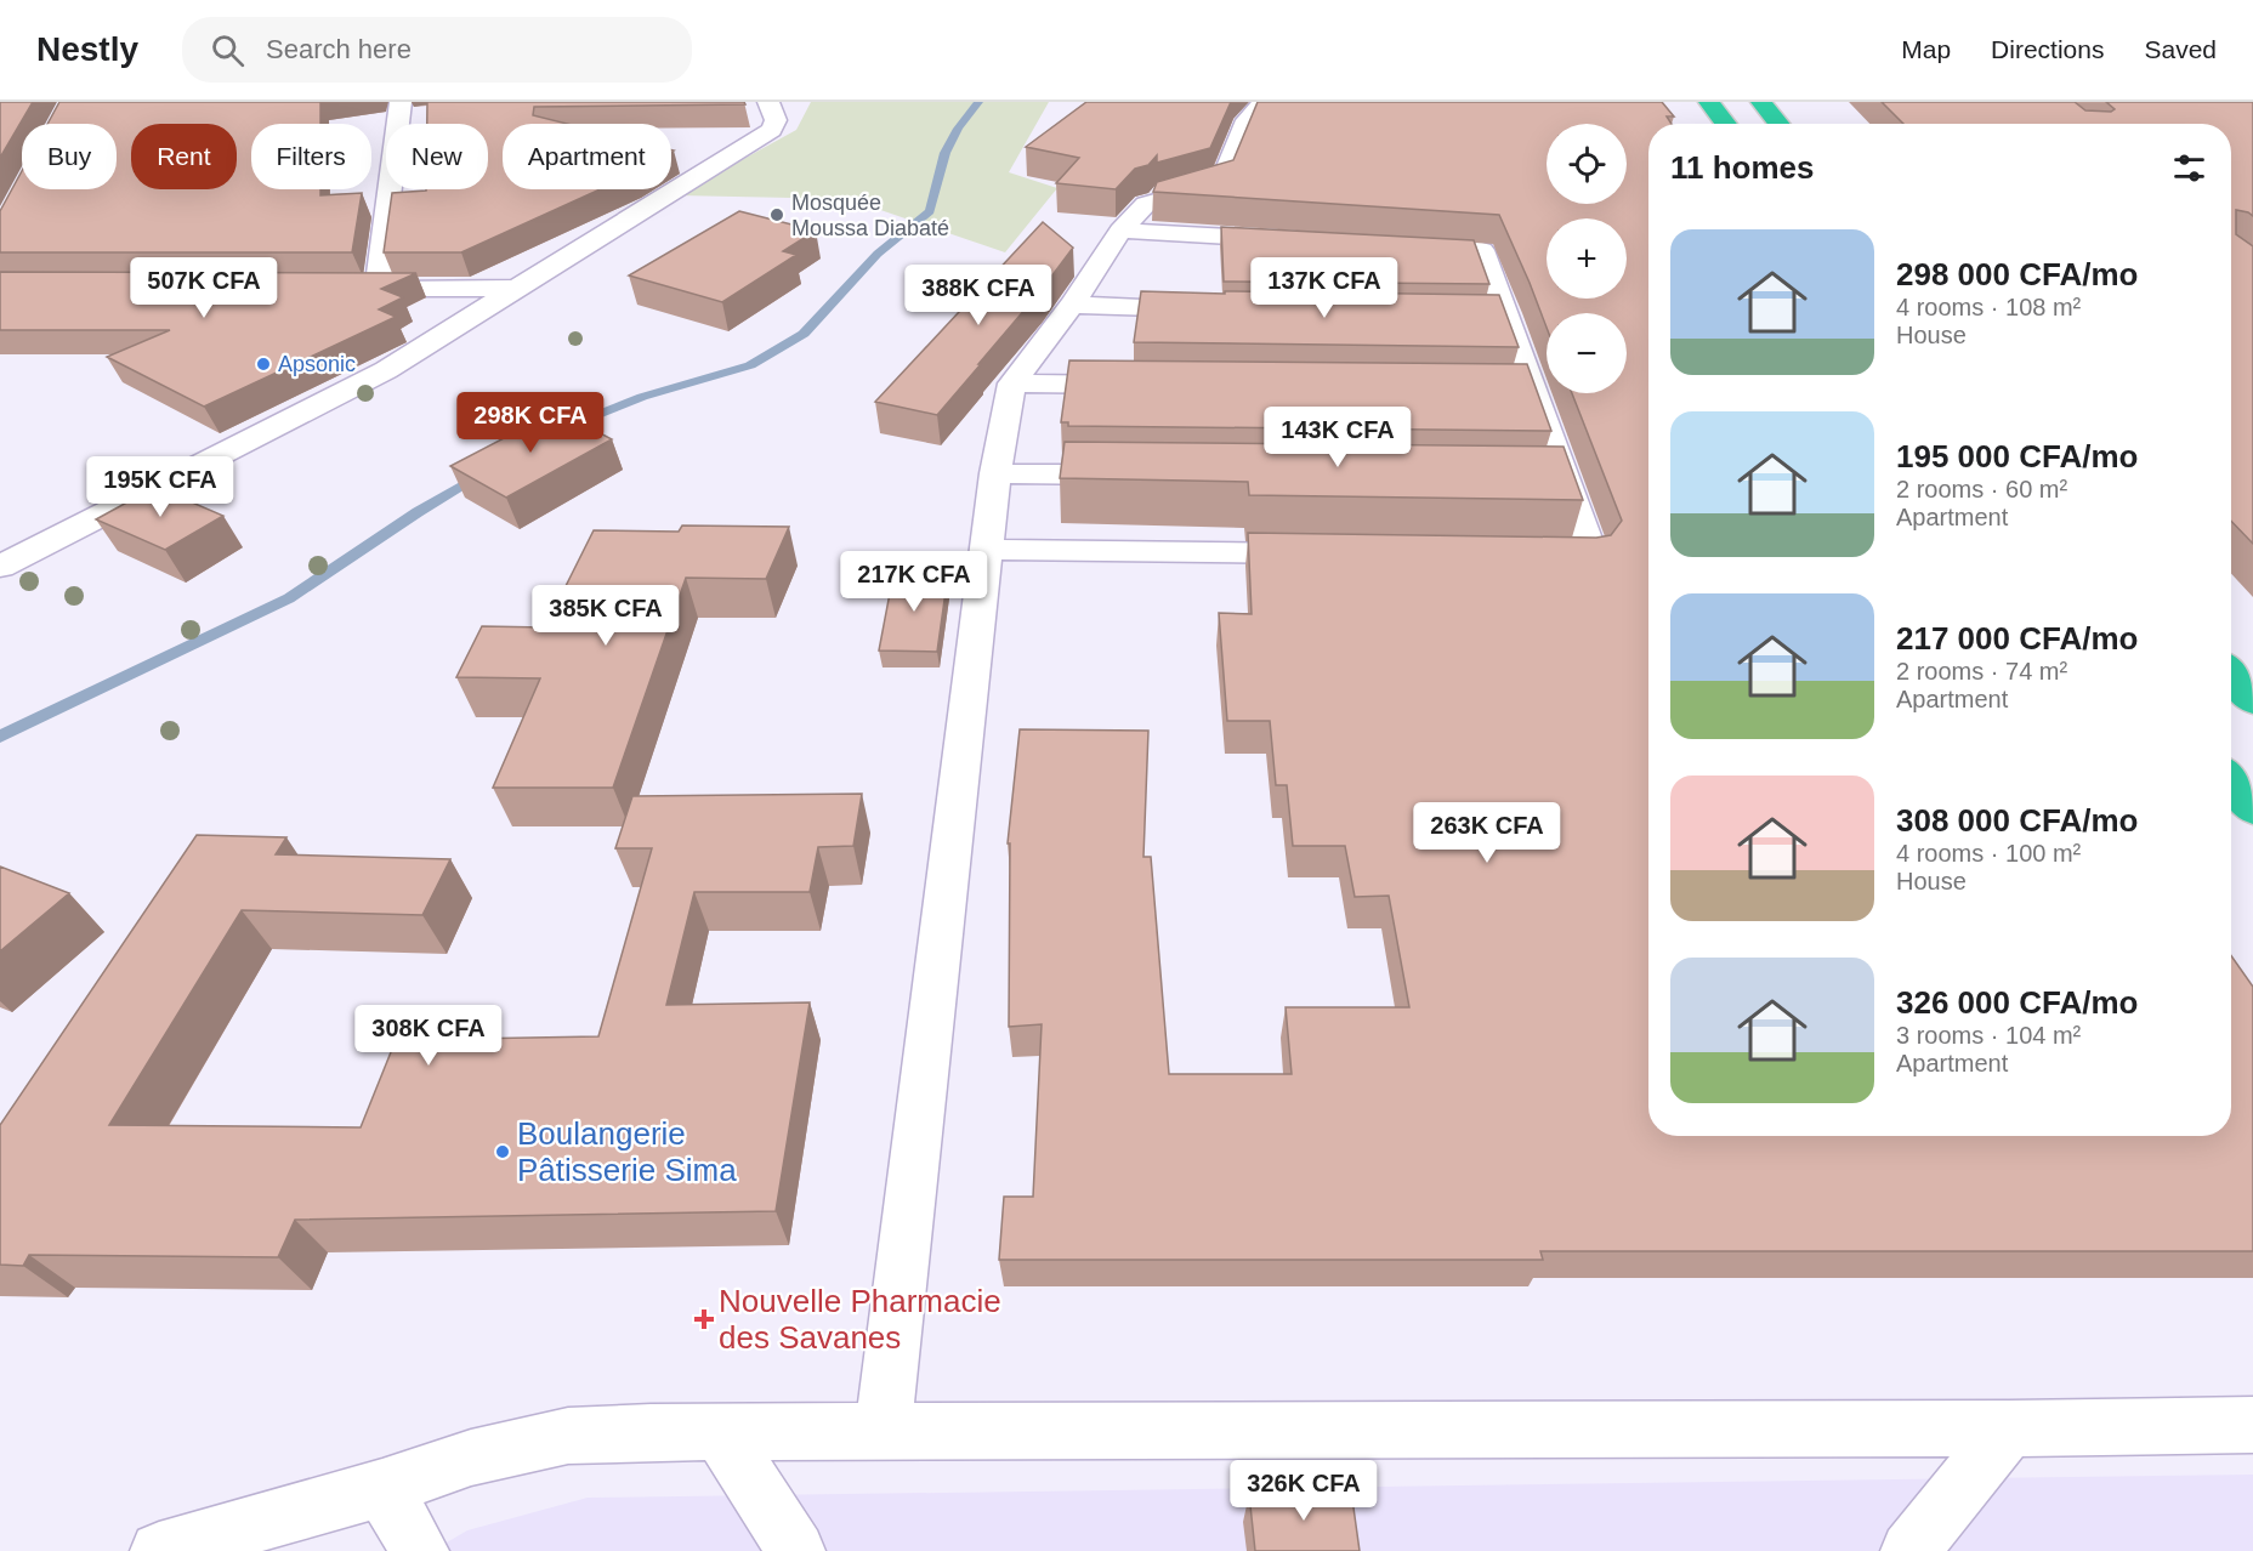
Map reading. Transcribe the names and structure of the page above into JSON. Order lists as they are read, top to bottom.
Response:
{
  "places": {
    "other": ["Mosquée Moussa Diabaté", "Apsonic", "Boulangerie Pâtisserie Sima"],
    "health": ["Nouvelle Pharmacie des Savanes"]
  },
  "page": {
    "header": "Nestly",
    "search": "Search here",
    "nav": ["Map", "Directions", "Saved"],
    "map_buttons": ["+", "−"],
    "chip": [
      "Buy",
      "Rent",
      "Filters",
      "New",
      "Apartment"
    ],
    "heading": "11 homes",
    "list": [
      {
        "name": "298 000 CFA/mo",
        "note": "4 rooms · 108 m² · House"
      },
      {
        "name": "195 000 CFA/mo",
        "note": "2 rooms · 60 m² · Apartment"
      },
      {
        "name": "217 000 CFA/mo",
        "note": "2 rooms · 74 m² · Apartment"
      },
      {
        "name": "308 000 CFA/mo",
        "note": "4 rooms · 100 m² · House"
      },
      {
        "name": "326 000 CFA/mo",
        "note": "3 rooms · 104 m² · Apartment"
      }
    ],
    "price": [
      "507K CFA",
      "137K CFA",
      "388K CFA",
      "298K CFA",
      "143K CFA",
      "195K CFA",
      "217K CFA",
      "385K CFA",
      "263K CFA",
      "308K CFA",
      "326K CFA"
    ]
  }
}
